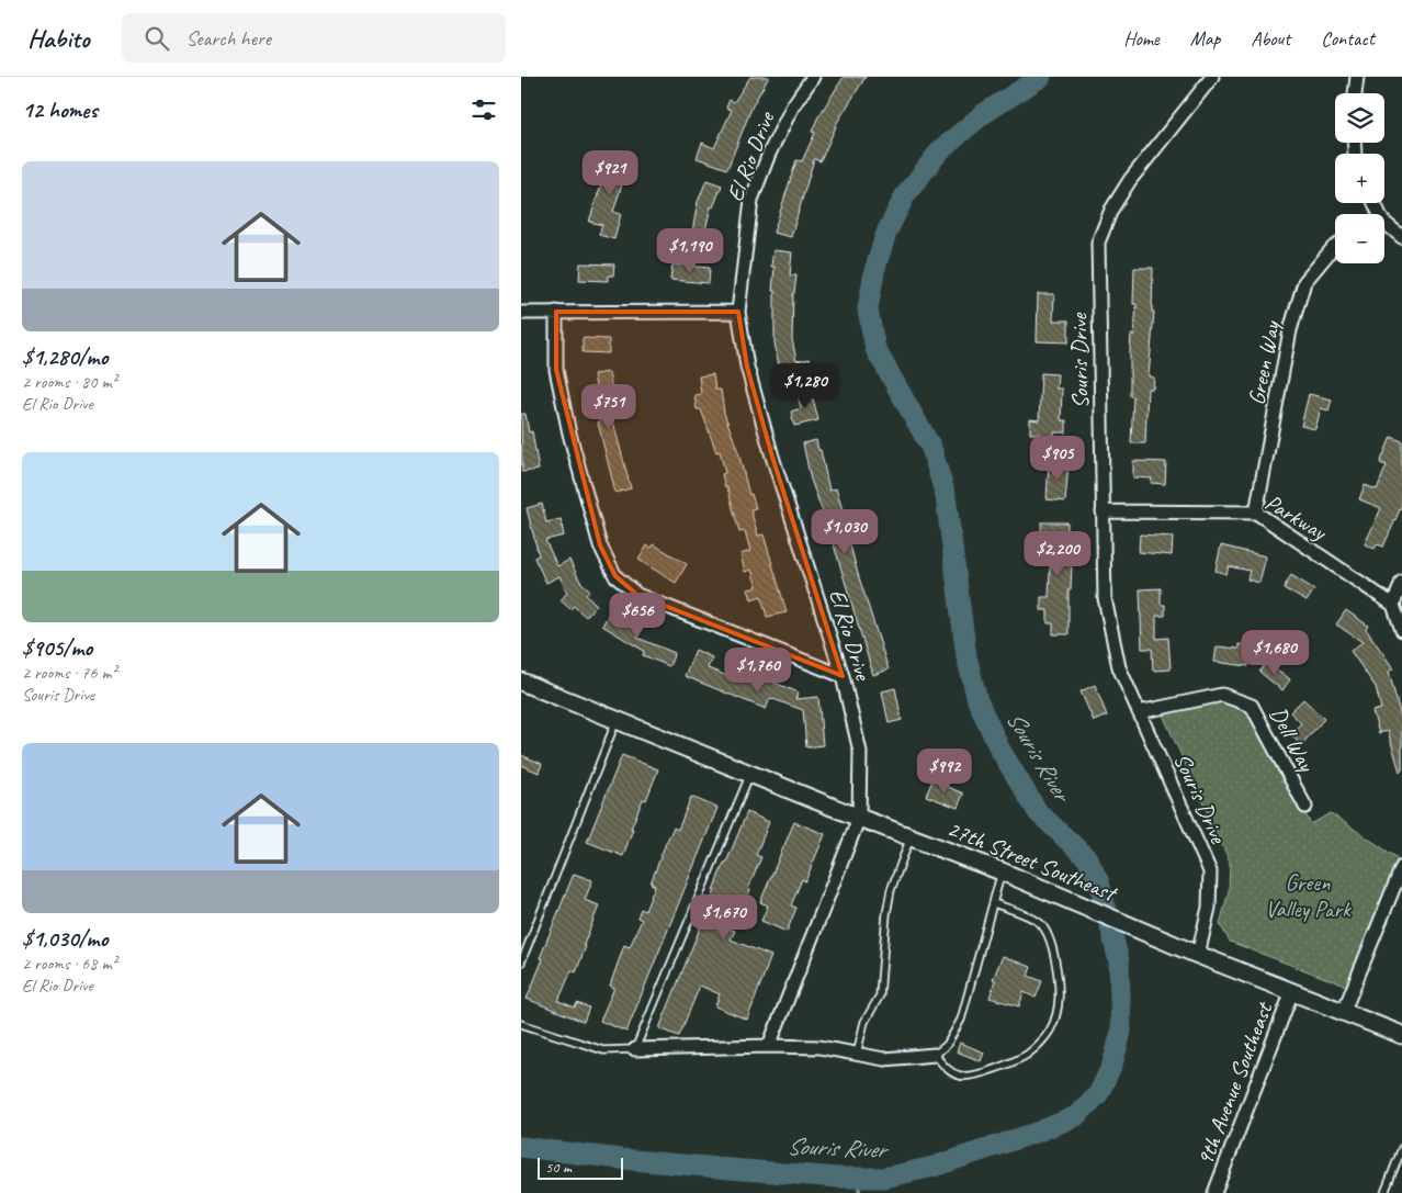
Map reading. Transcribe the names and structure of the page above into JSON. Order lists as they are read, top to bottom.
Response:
{
  "streets": {
    "street": [
      "El Rio Drive",
      "Souris Drive",
      "Green Way",
      "Parkway",
      "Dell Way",
      "27th Street Southeast",
      "9th Avenue Southeast"
    ]
  },
  "crossings": [
    ["El Rio Drive", "27th Street Southeast"],
    ["Souris Drive", "Parkway"],
    ["Souris Drive", "Dell Way"],
    ["Souris Drive", "27th Street Southeast"],
    ["Green Way", "Parkway"],
    ["27th Street Southeast", "9th Avenue Southeast"]
  ],
  "water": ["Souris River"],
  "parks": ["Green Valley Park"],
  "scale_bar": "50 m",
  "page": {
    "header": "Habito",
    "search": "Search here",
    "nav": [
      "Home",
      "Map",
      "About",
      "Contact"
    ],
    "heading": "12 homes",
    "map_buttons": ["+", "−"],
    "list": [
      {
        "name": "$1,280/mo",
        "note": "2 rooms · 80 m² · El Rio Drive"
      },
      {
        "name": "$905/mo",
        "note": "2 rooms · 76 m² · Souris Drive"
      },
      {
        "name": "$1,030/mo",
        "note": "2 rooms · 68 m² · El Rio Drive"
      }
    ],
    "price": [
      "$921",
      "$1,190",
      "$1,280",
      "$751",
      "$905",
      "$1,030",
      "$2,200",
      "$656",
      "$1,680",
      "$1,760",
      "$992",
      "$1,670"
    ],
    "scale": "50 m"
  }
}
